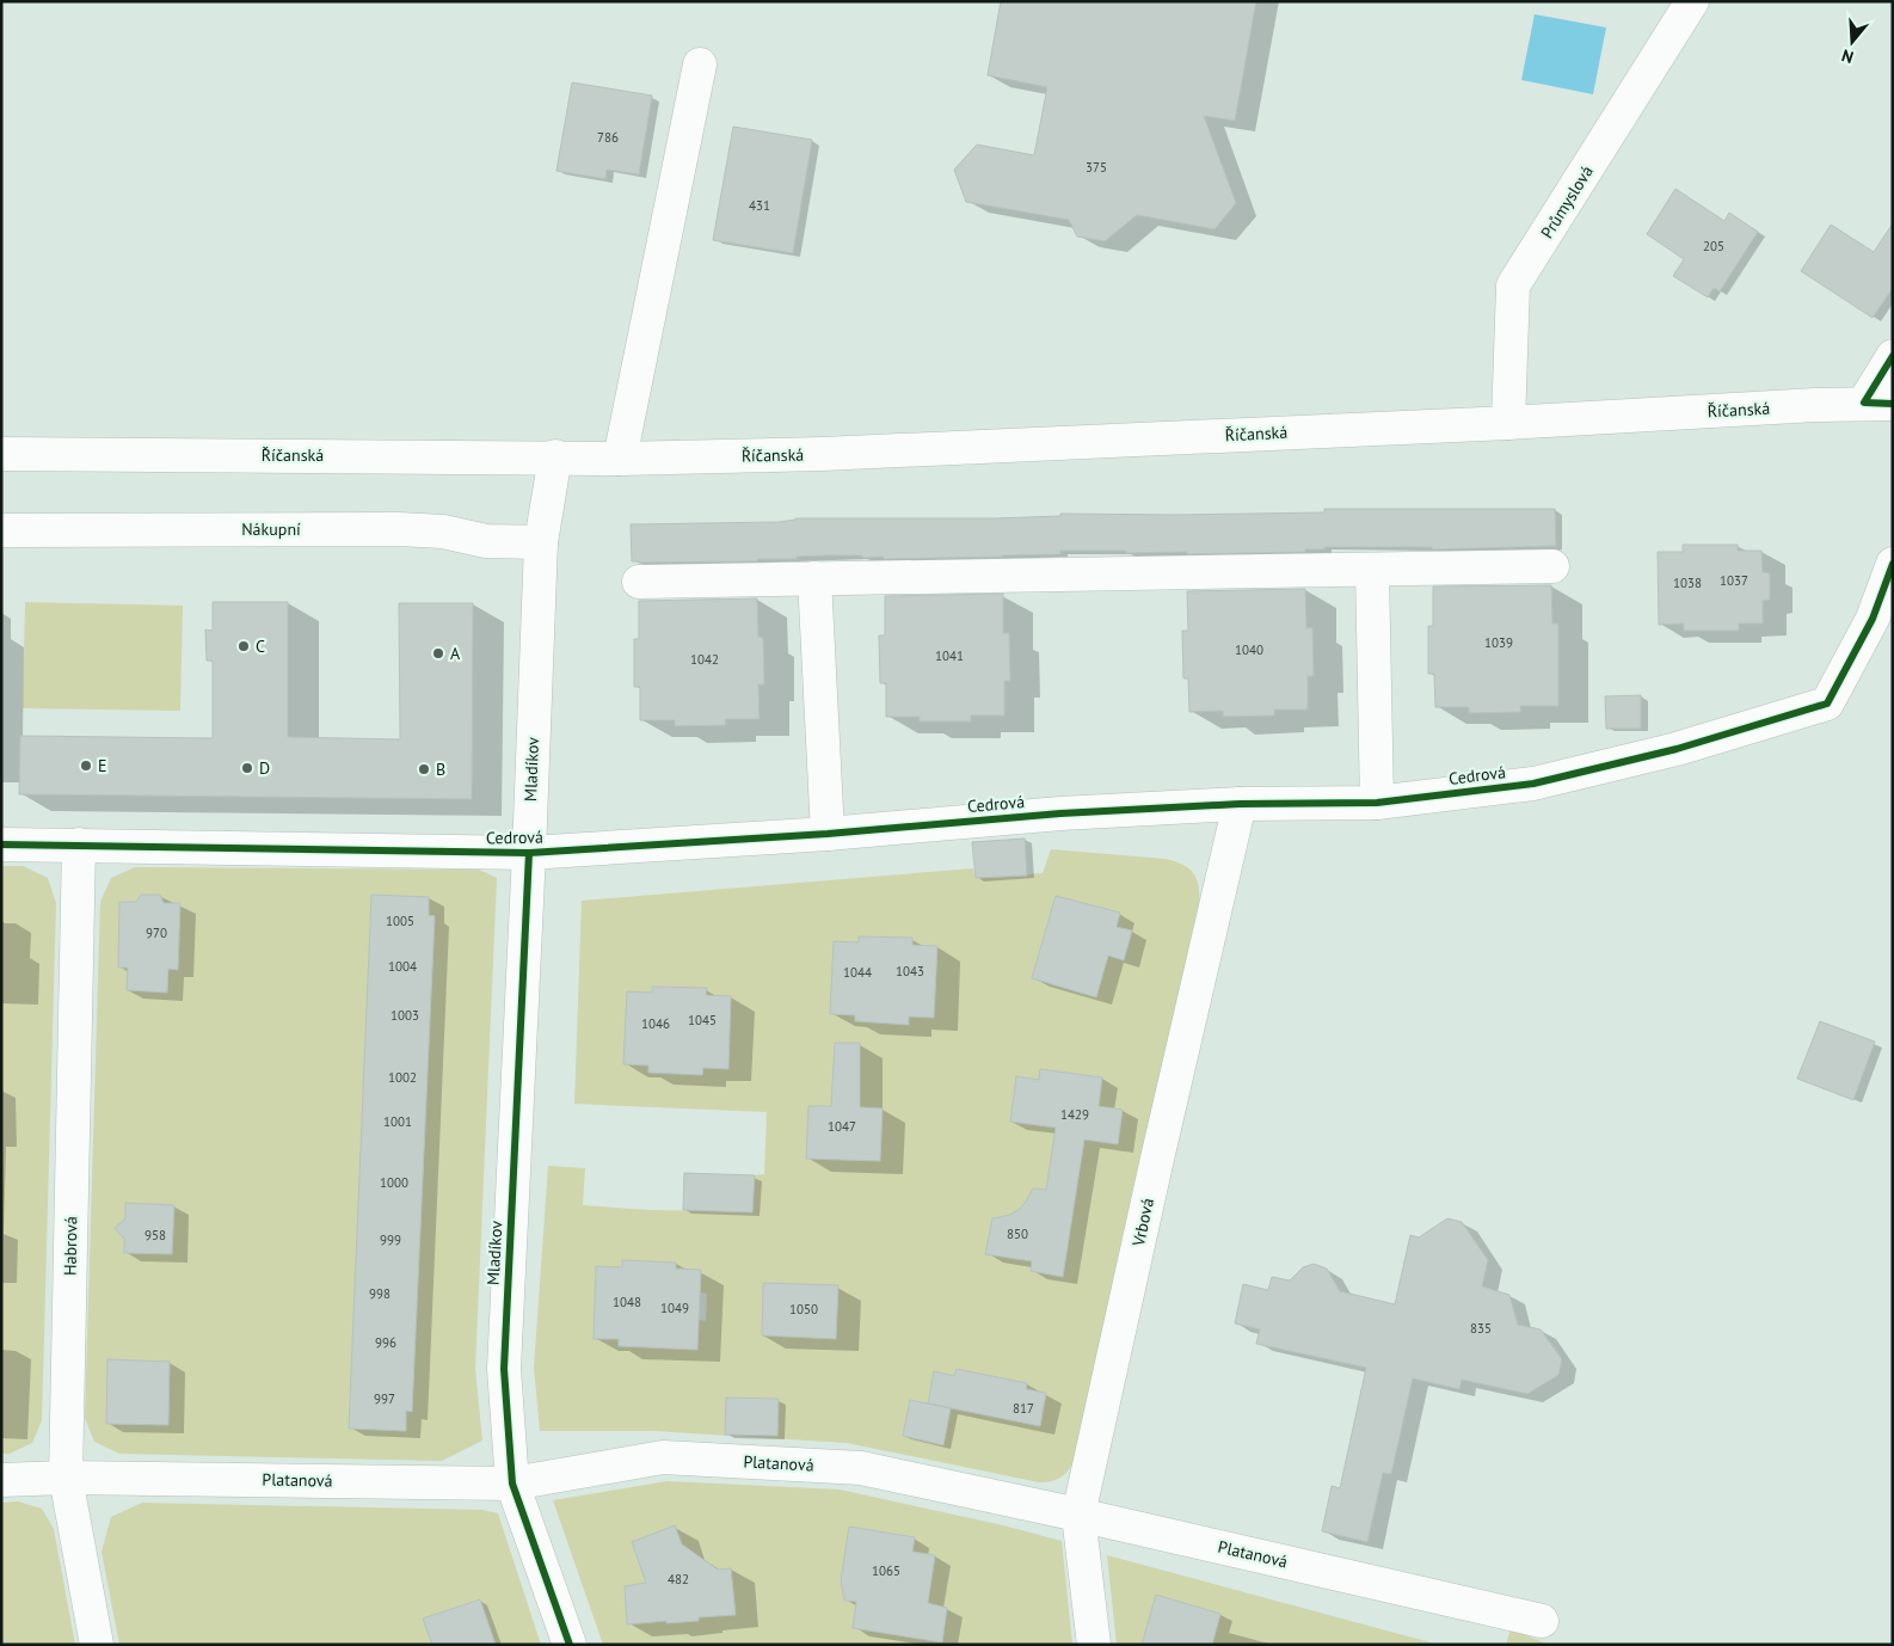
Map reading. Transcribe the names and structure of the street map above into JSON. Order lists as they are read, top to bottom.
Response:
{
  "streets": {
    "street": [
      "Průmyslová",
      "Říčanská",
      "Nákupní",
      "Mladíkov",
      "Cedrová",
      "Vrbová",
      "Habrová",
      "Platanová"
    ]
  },
  "crossings": [
    ["Průmyslová", "Říčanská"],
    ["Říčanská", "Mladíkov"],
    ["Nákupní", "Mladíkov"],
    ["Mladíkov", "Cedrová"],
    ["Mladíkov", "Platanová"],
    ["Cedrová", "Vrbová"],
    ["Cedrová", "Habrová"],
    ["Vrbová", "Platanová"],
    ["Habrová", "Platanová"]
  ],
  "places": [
    "C",
    "A",
    "E",
    "D",
    "B"
  ],
  "house_numbers": [
    "786",
    "375",
    "431",
    "205",
    "1037",
    "1038",
    "1039",
    "1040",
    "1041",
    "1042",
    "1005",
    "970",
    "1004",
    "1043",
    "1044",
    "1003",
    "1045",
    "1046",
    "1002",
    "1429",
    "1001",
    "1047",
    "1000",
    "850",
    "958",
    "999",
    "998",
    "1048",
    "1049",
    "1050",
    "835",
    "996",
    "997",
    "817",
    "1065",
    "482"
  ],
  "north": "bottom"
}
